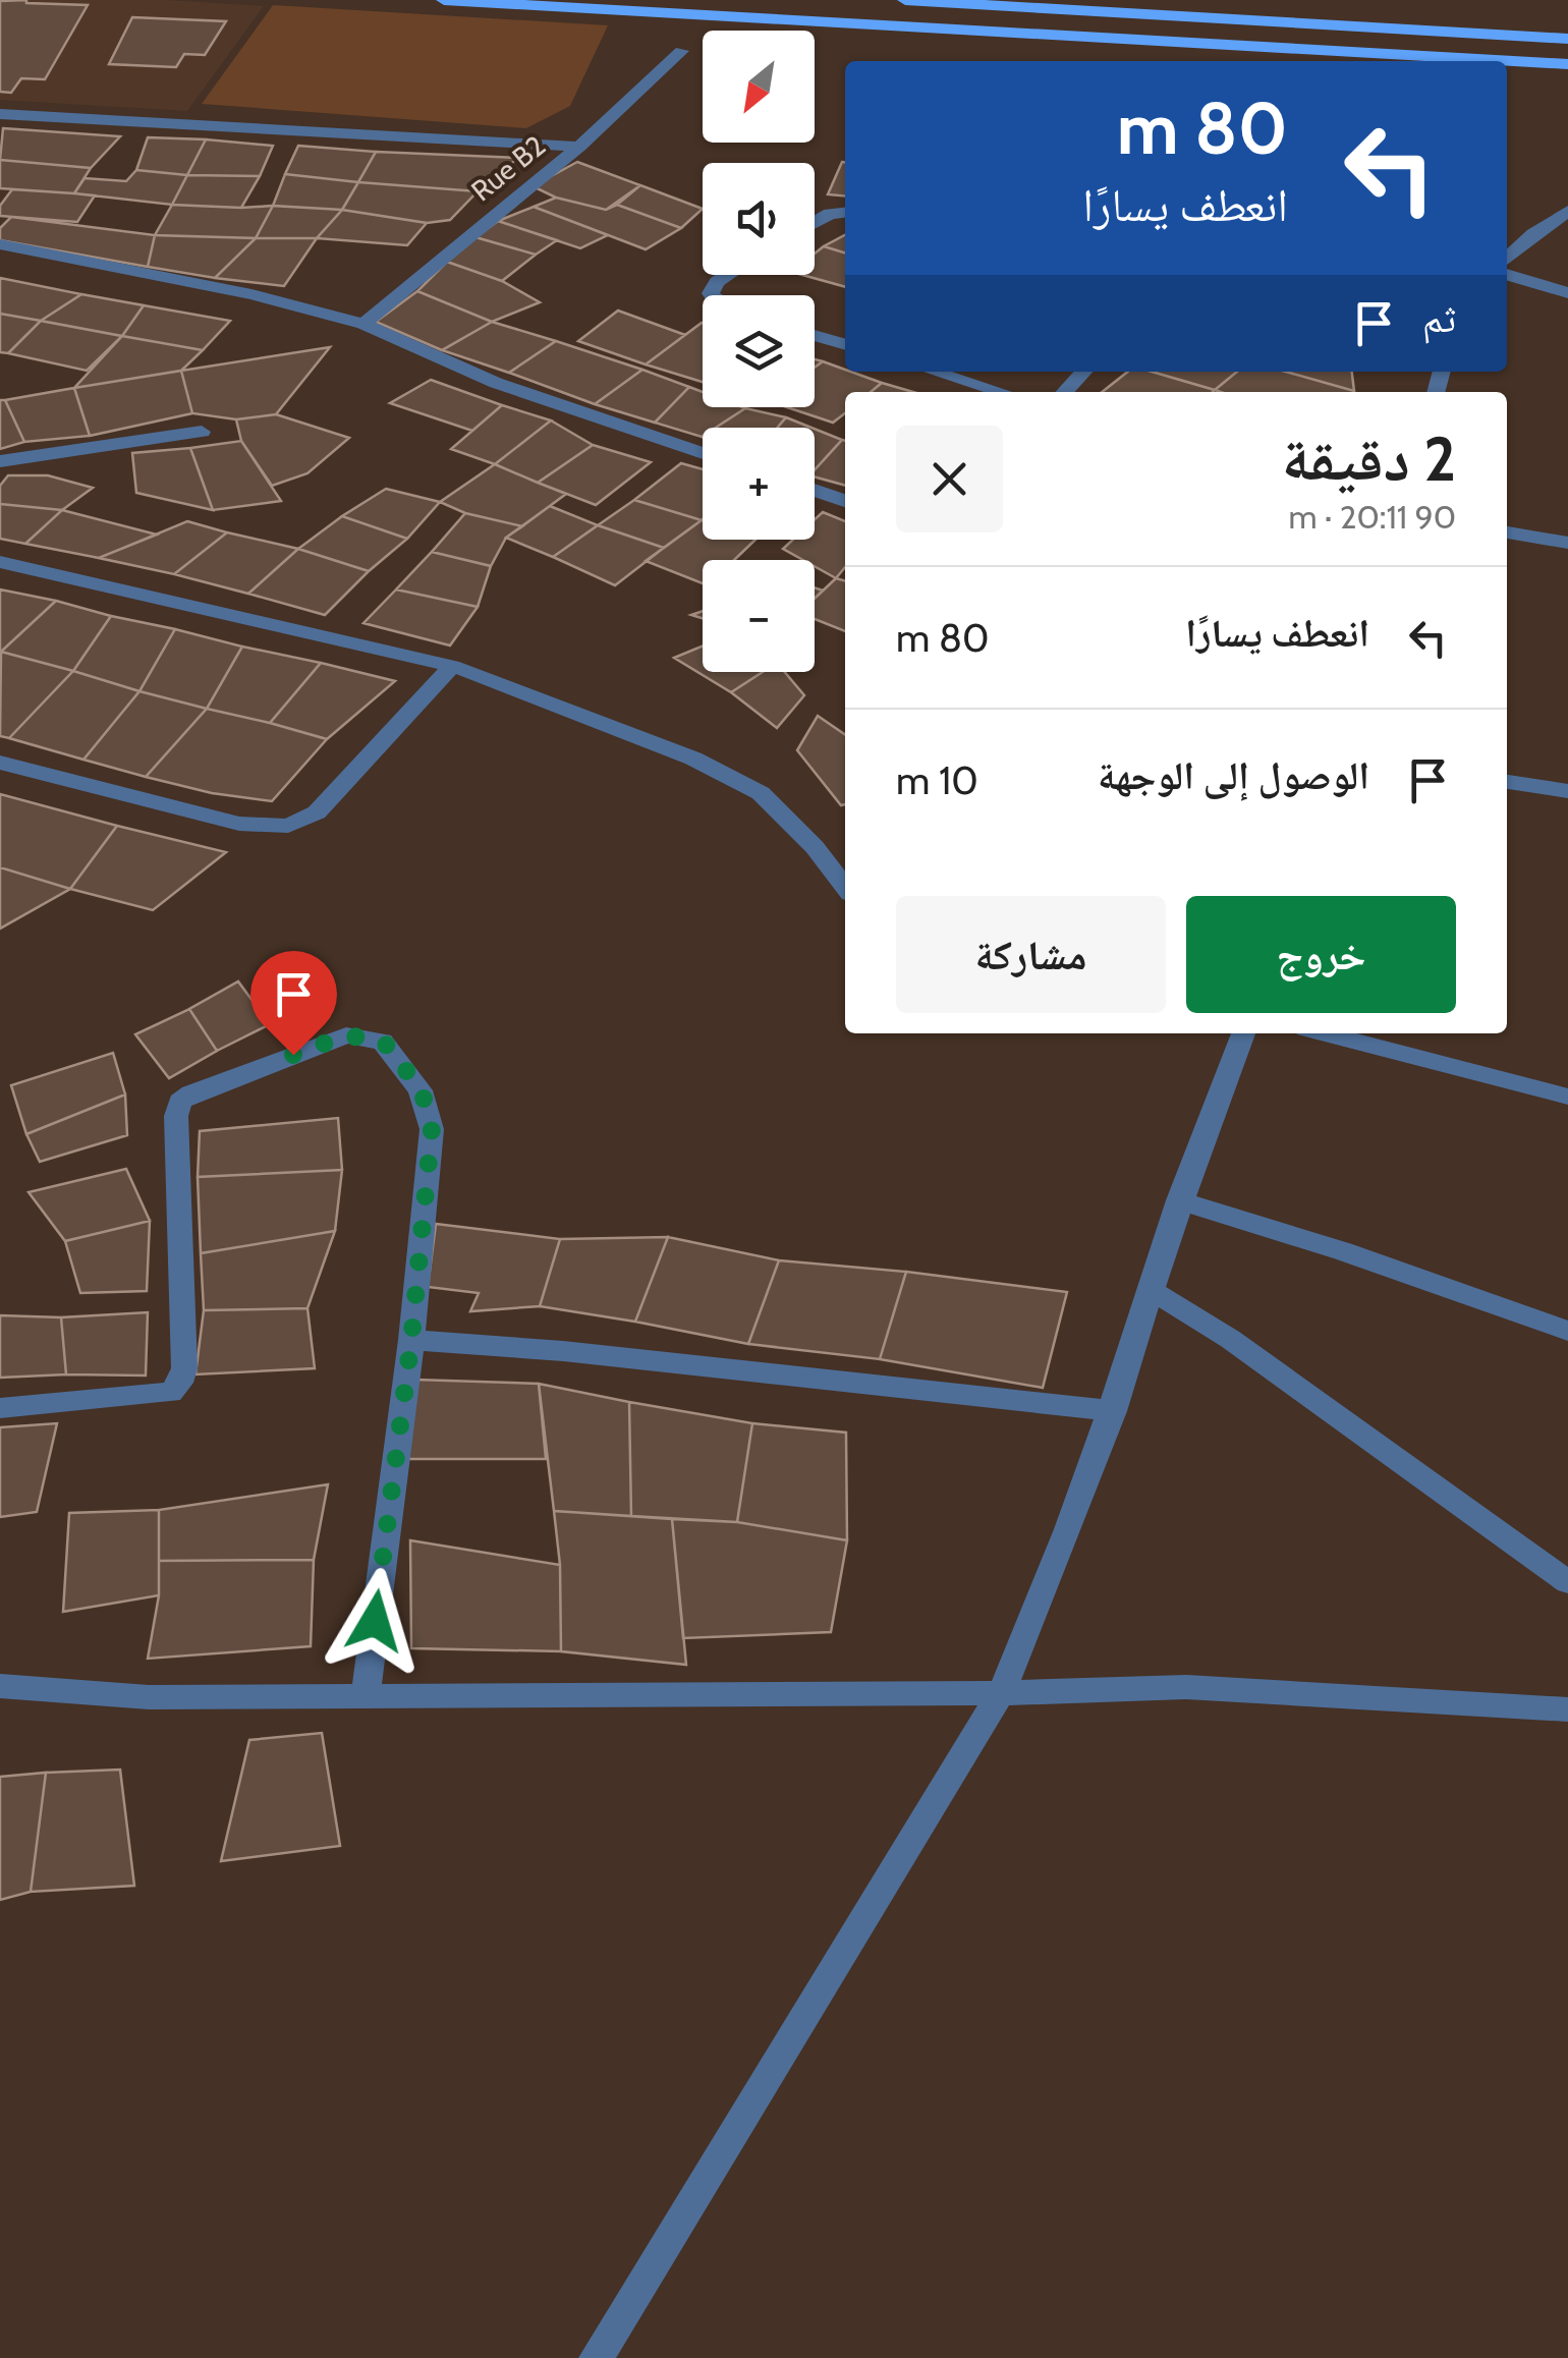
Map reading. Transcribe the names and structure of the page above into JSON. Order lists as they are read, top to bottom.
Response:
{
  "streets": {
    "street": ["Rue B2"]
  },
  "north": "bottom left",
  "page": {
    "map_buttons": ["+", "−"],
    "turn": ["80 m", "انعطف يسارًا"],
    "then": "ثم",
    "heading": ["2 دقيقة", "90 m · 20:11"],
    "list": [
      {
        "name": "انعطف يسارًا",
        "value": "80 m"
      },
      {
        "name": "الوصول إلى الوجهة",
        "value": "10 m"
      }
    ],
    "buttons": ["خروج", "مشاركة"]
  }
}
